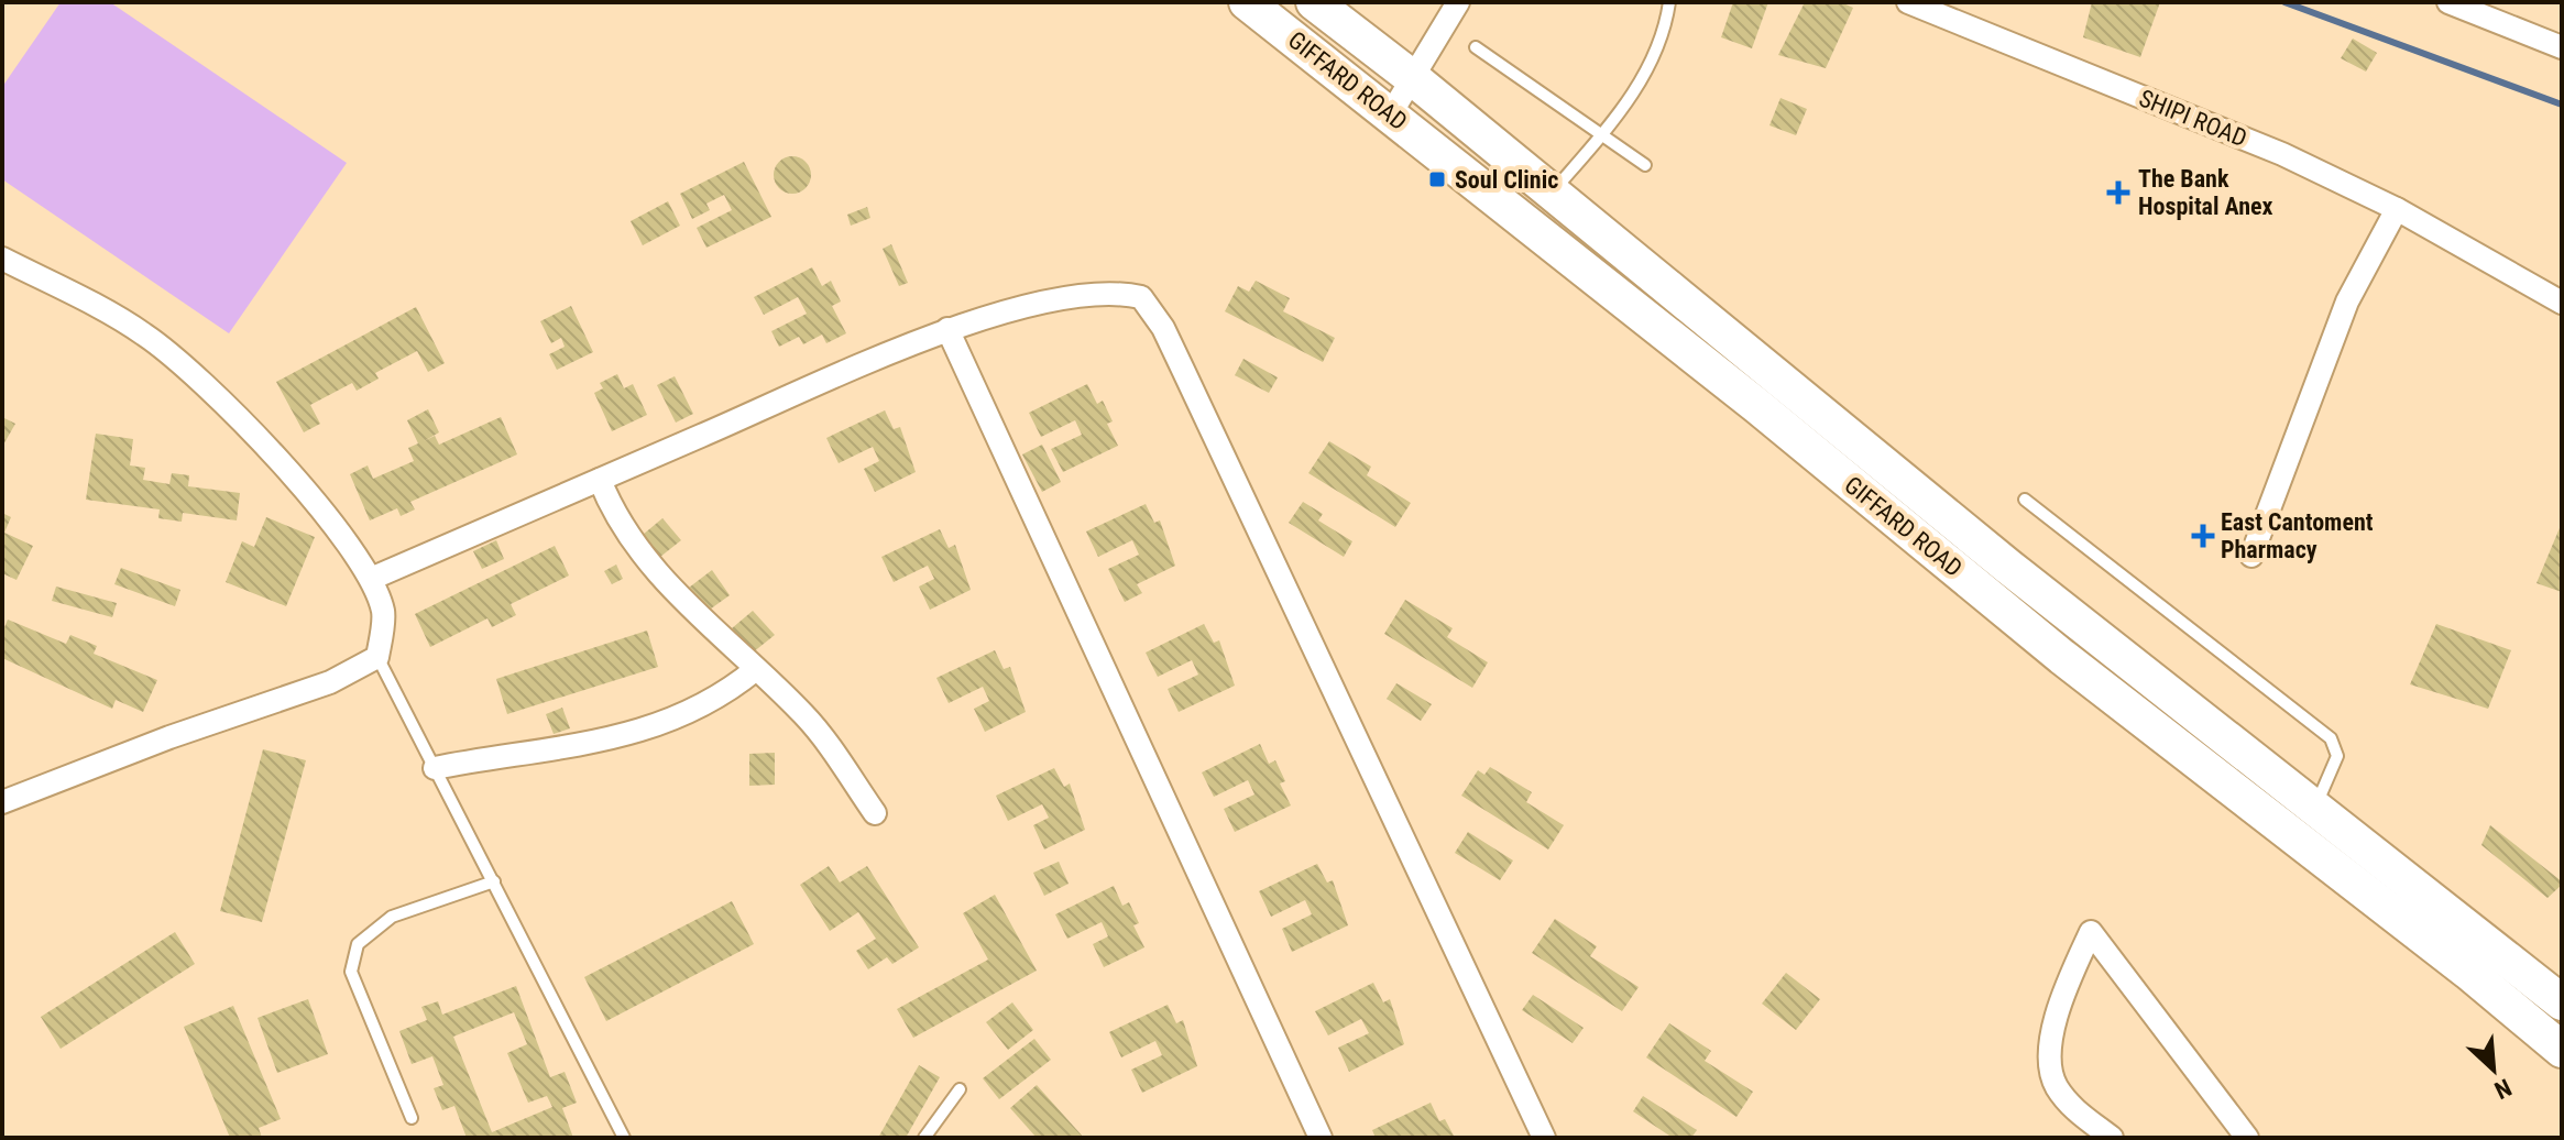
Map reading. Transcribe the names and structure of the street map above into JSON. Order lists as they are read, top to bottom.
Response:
{
  "streets": {
    "main road": ["GIFFARD ROAD"],
    "street": ["SHIPI ROAD"]
  },
  "places": {
    "transit": ["Soul Clinic"],
    "health": ["The Bank Hospital Anex", "East Cantoment Pharmacy"]
  },
  "north": "bottom right"
}
